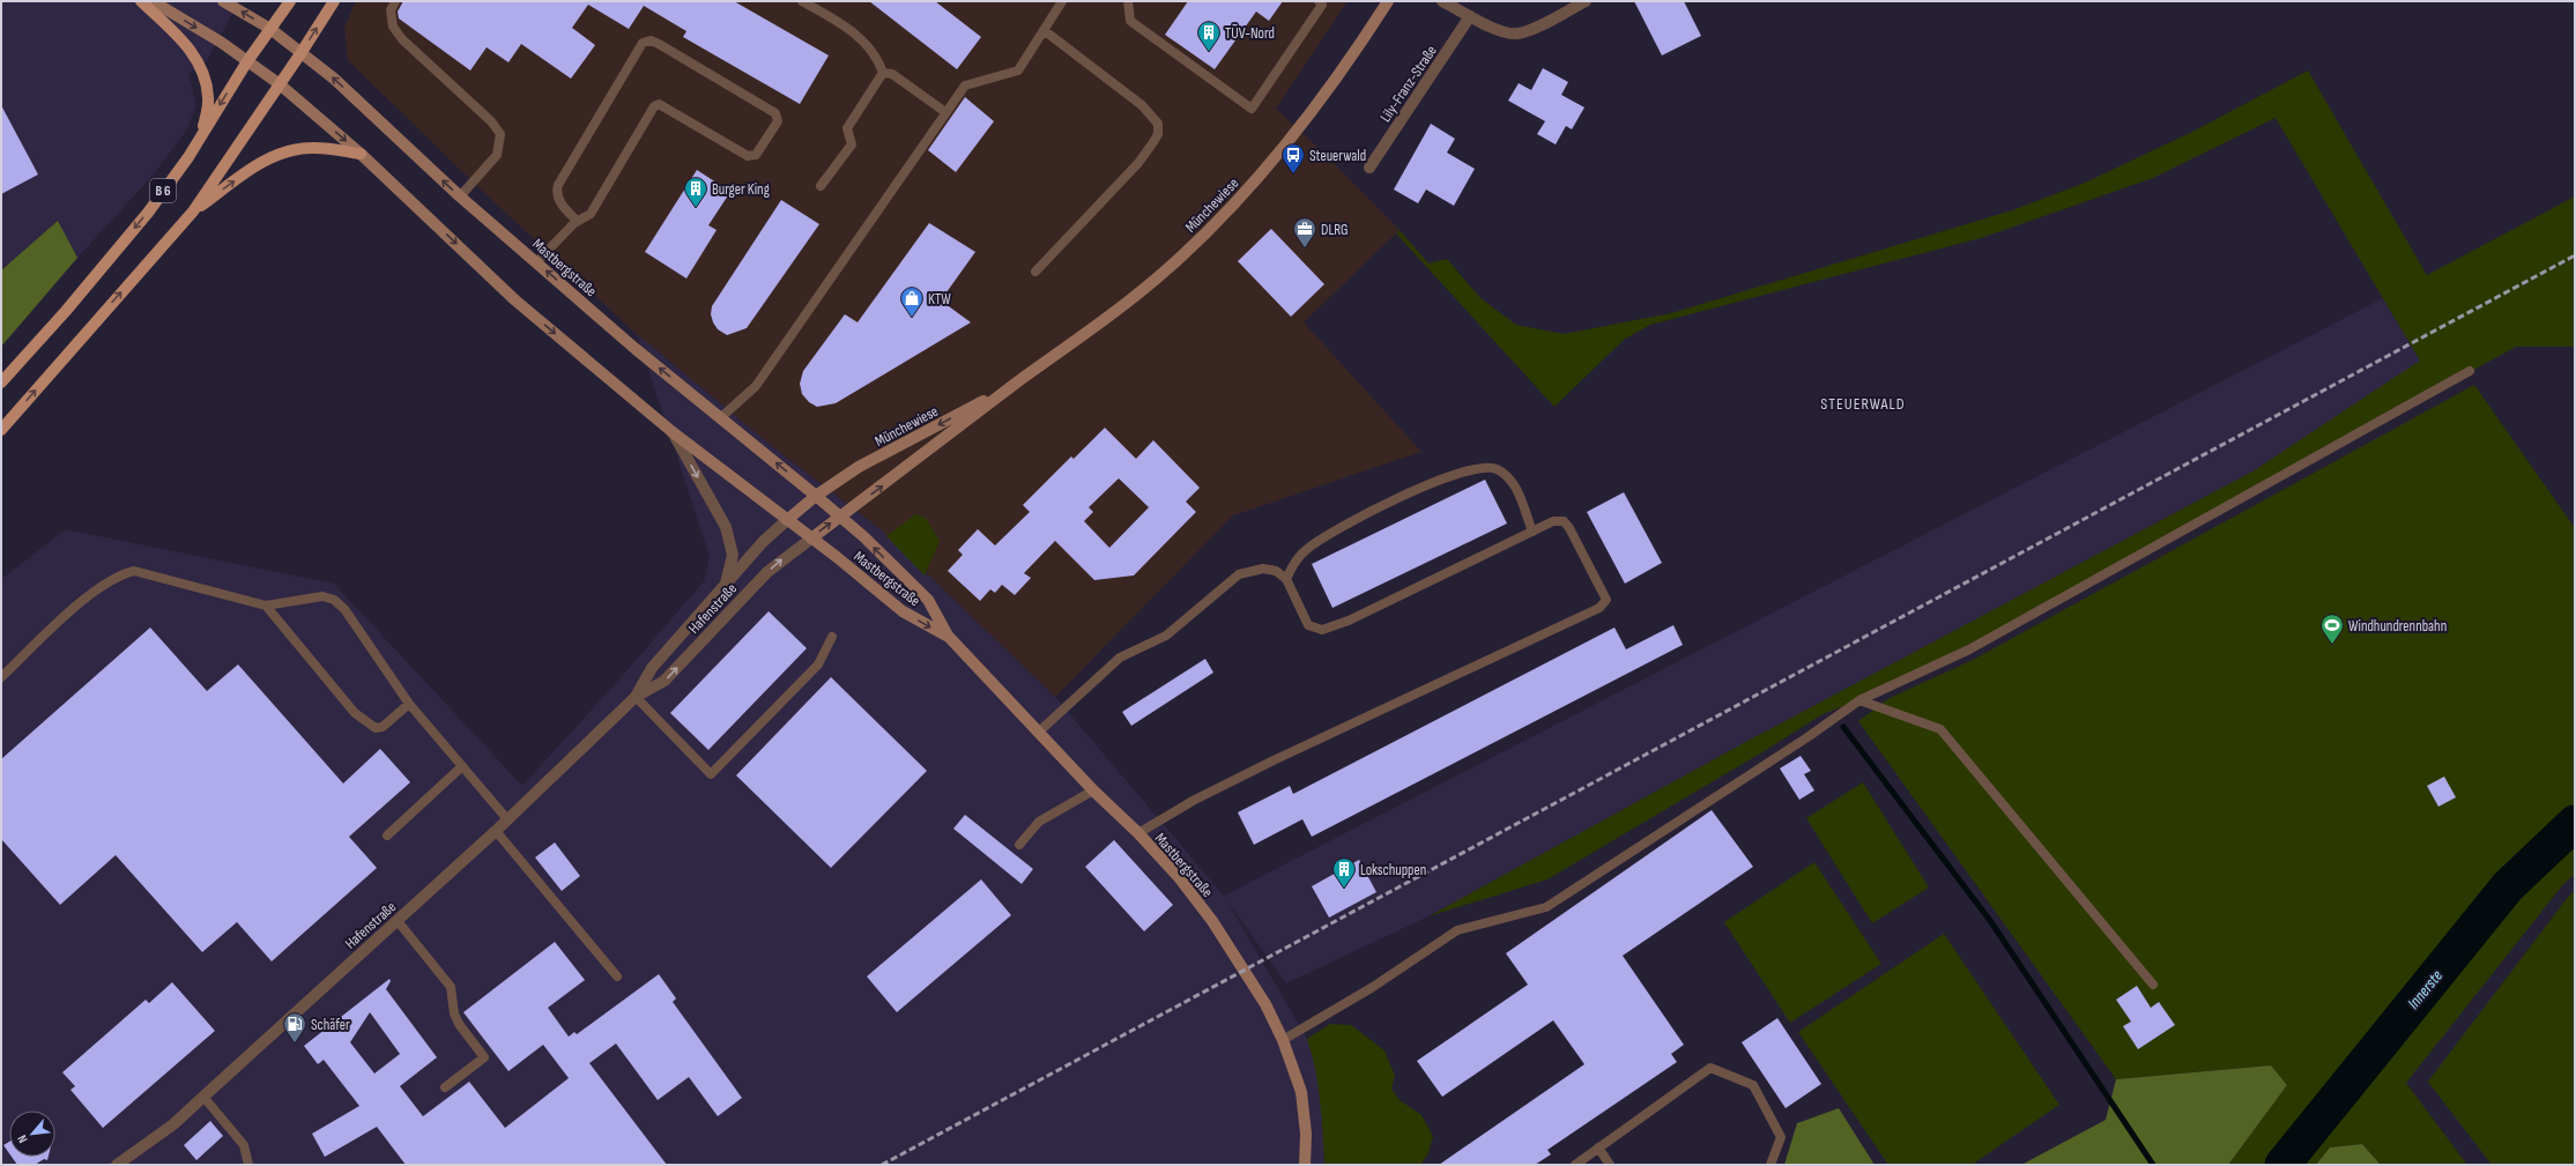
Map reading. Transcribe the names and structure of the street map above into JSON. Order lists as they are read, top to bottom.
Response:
{
  "streets": {
    "main road": ["B 6", "Münchewiese", "Mastbergstraße"],
    "street": ["Lily-Franz-Straße", "Hafenstraße"]
  },
  "crossings": [
    ["B 6", "Mastbergstraße"],
    ["Münchewiese", "Mastbergstraße"],
    ["Mastbergstraße", "Hafenstraße"]
  ],
  "districts": ["STEUERWALD"],
  "water": ["Innerste"],
  "places": {
    "building": ["TÜV-Nord", "Burger King", "Lokschuppen"],
    "bus stop": ["Steuerwald"],
    "office": ["DLRG"],
    "shop": ["KTW"],
    "sports": ["Windhundrennbahn"],
    "fuel station": ["Schäfer"]
  },
  "north": "bottom left"
}
